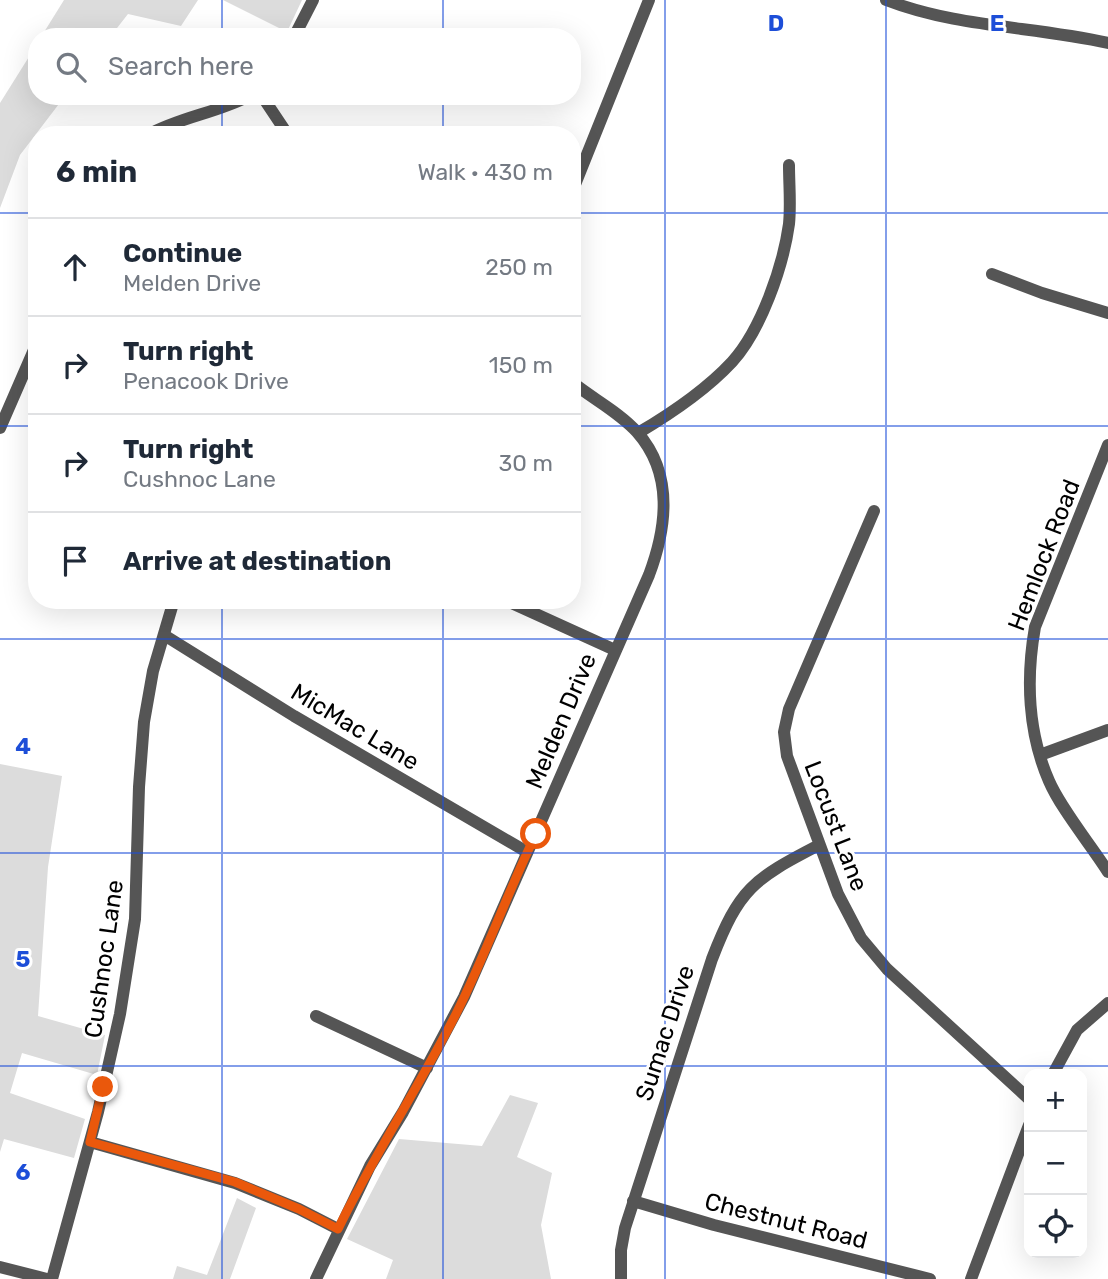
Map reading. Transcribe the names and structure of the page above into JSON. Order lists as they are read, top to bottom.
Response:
{
  "streets": {
    "street": [
      "Hemlock Road",
      "Melden Drive",
      "MicMac Lane",
      "Locust Lane",
      "Cushnoc Lane",
      "Sumac Drive",
      "Chestnut Road"
    ]
  },
  "crossings": [
    ["Melden Drive", "MicMac Lane"],
    ["MicMac Lane", "Cushnoc Lane"],
    ["Locust Lane", "Sumac Drive"],
    ["Sumac Drive", "Chestnut Road"]
  ],
  "page": {
    "search": "Search here",
    "heading": ["6 min", "Walk · 430 m"],
    "list": [
      ["Continue", "Melden Drive", "250 m"],
      ["Turn right", "Penacook Drive", "150 m"],
      ["Turn right", "Cushnoc Lane", "30 m"],
      "Arrive at destination"
    ],
    "map_buttons": ["+", "−"]
  },
  "grid": {
    "columns": ["D", "E"],
    "rows": ["4", "5", "6"]
  }
}
